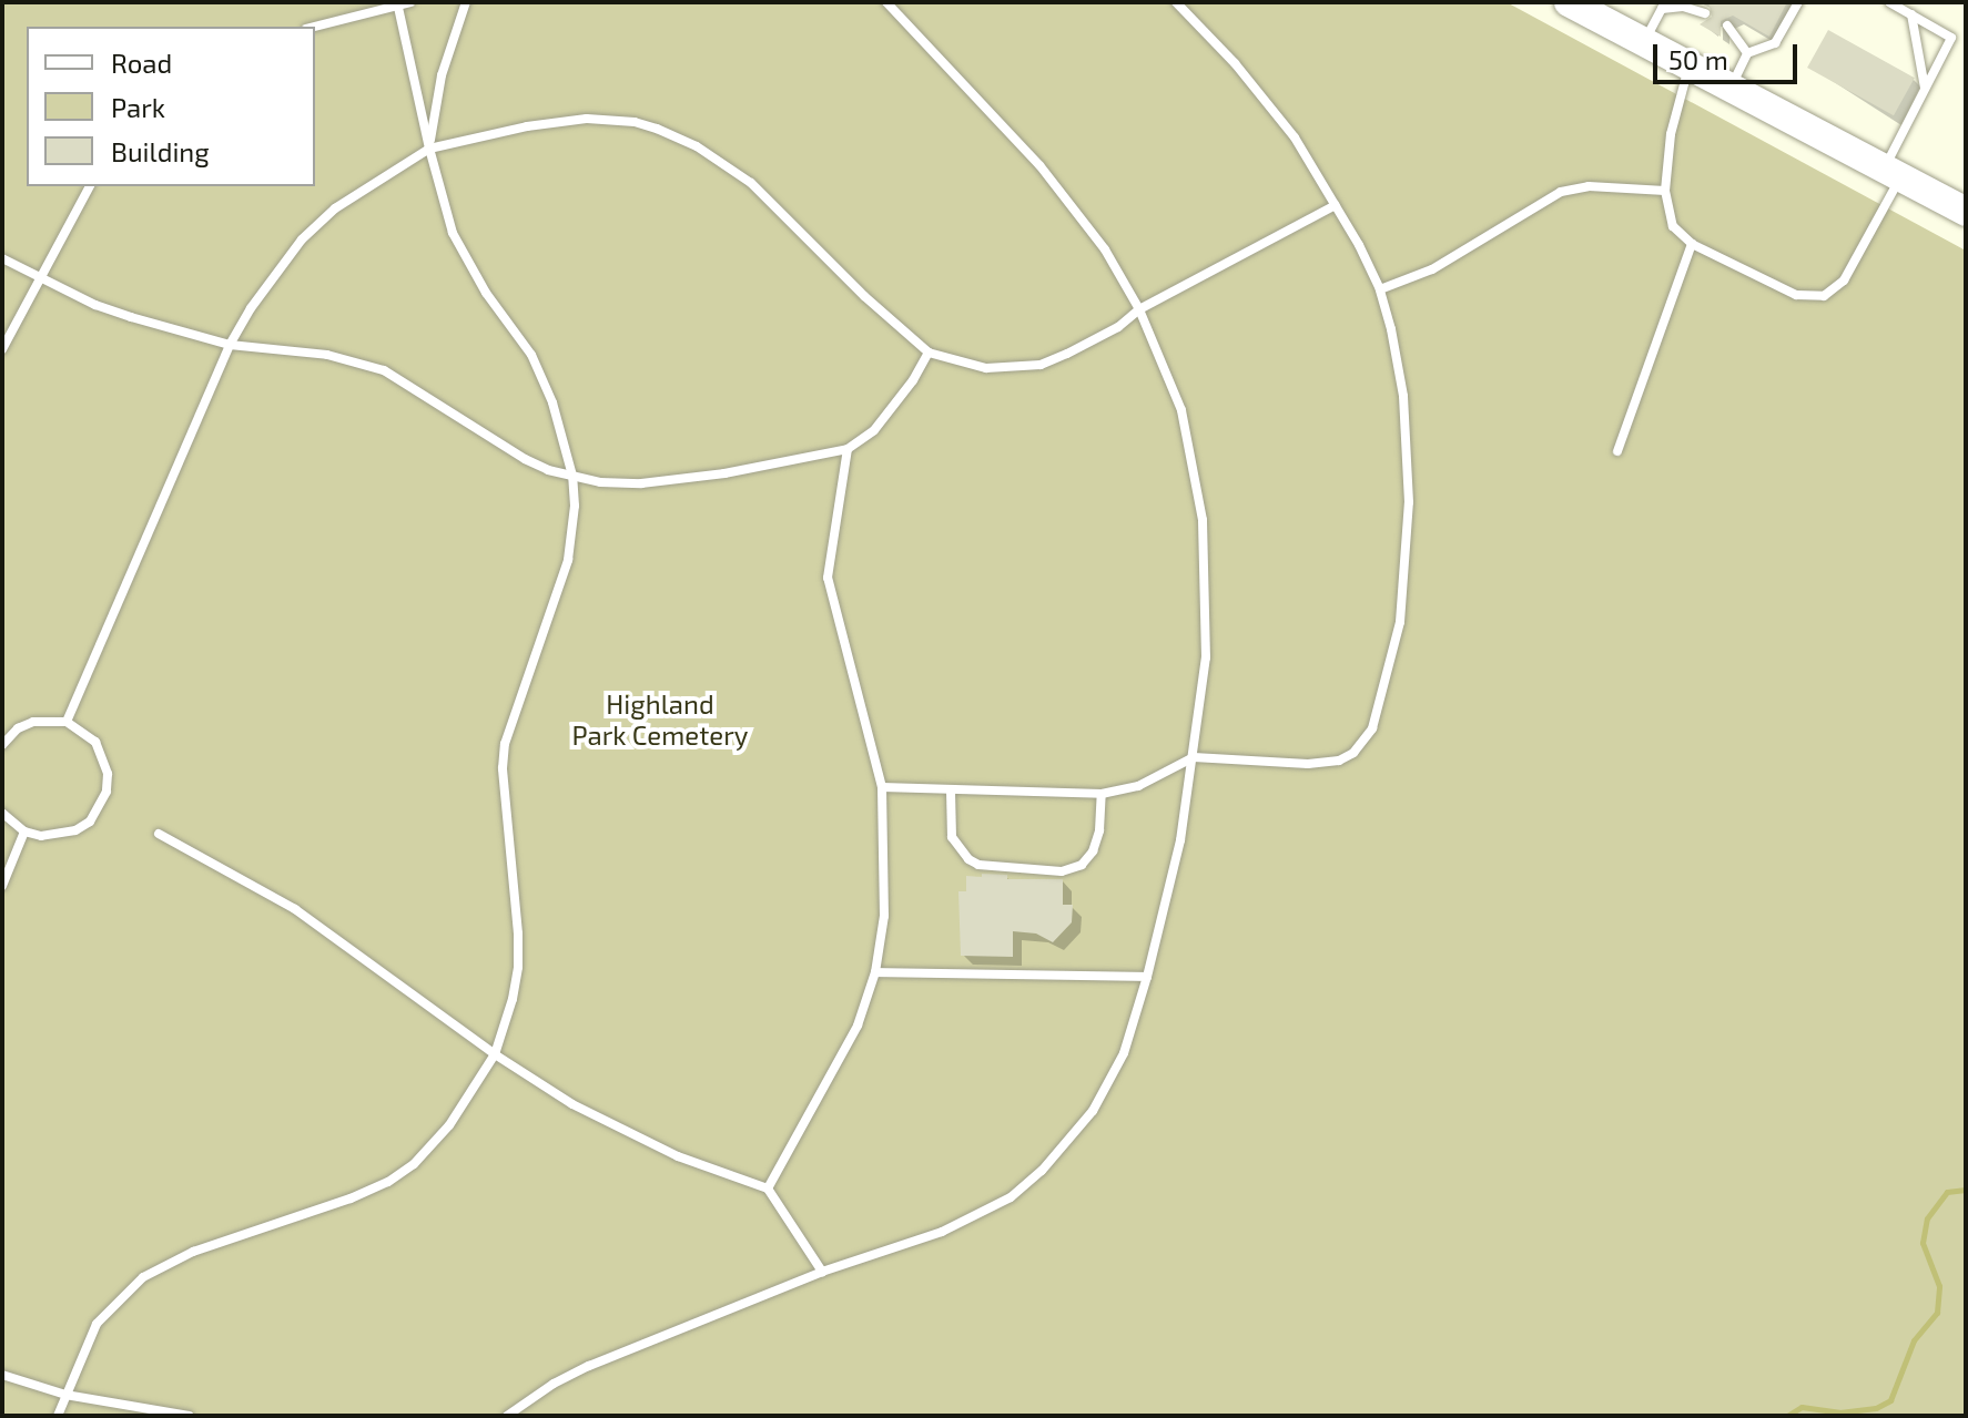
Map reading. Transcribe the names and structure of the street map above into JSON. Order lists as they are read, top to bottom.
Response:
{
  "parks": ["Highland Park Cemetery"],
  "legend": ["Road", "Park", "Building"],
  "scale_bar": "50 m"
}
